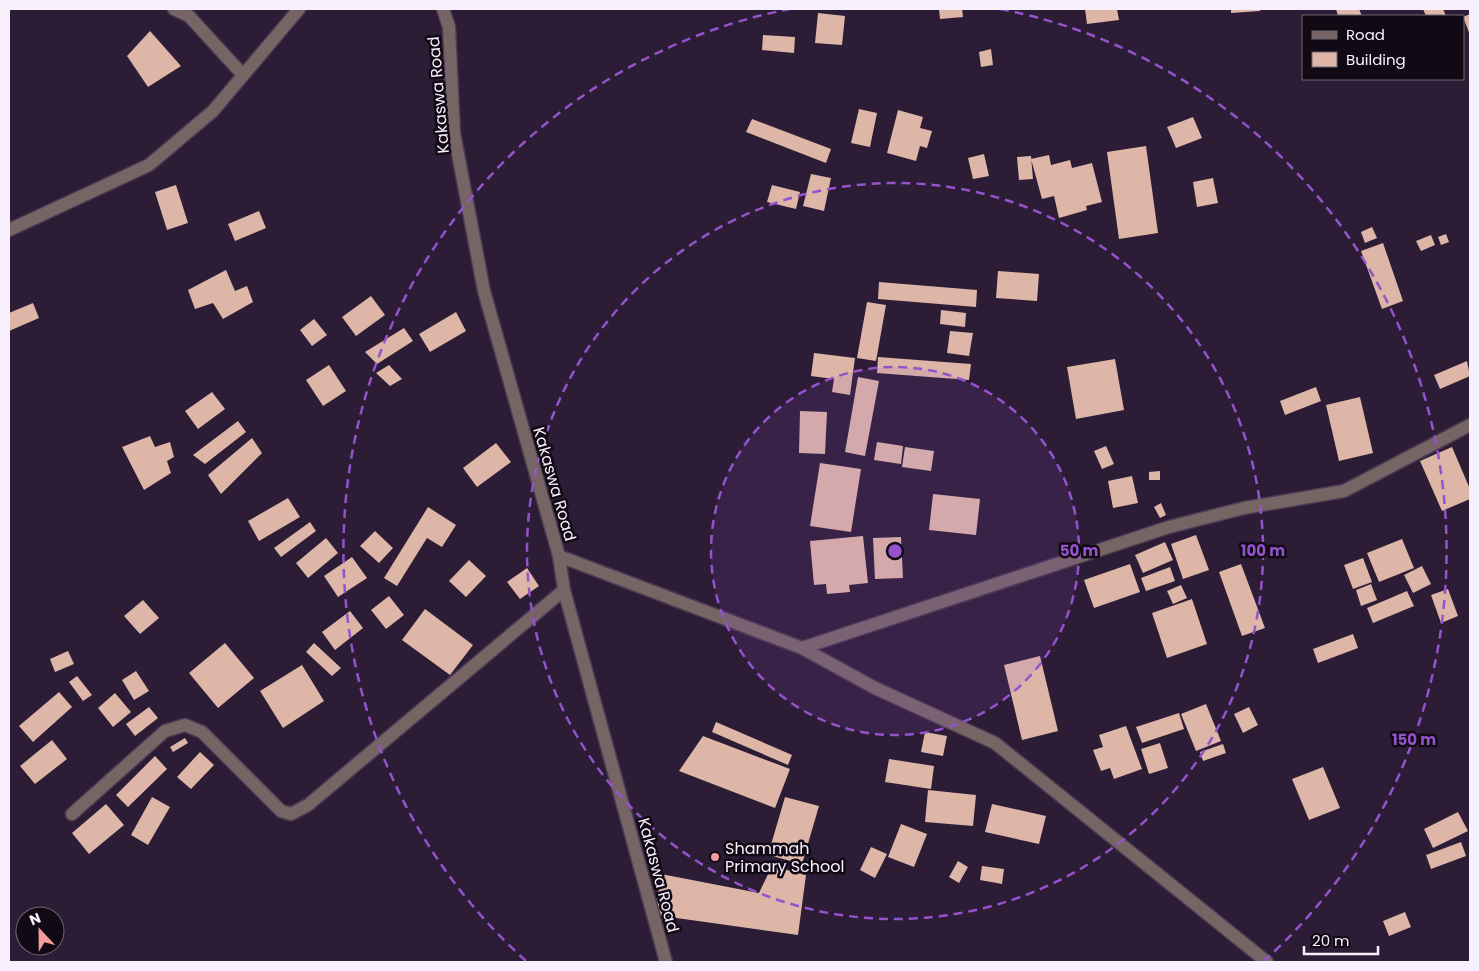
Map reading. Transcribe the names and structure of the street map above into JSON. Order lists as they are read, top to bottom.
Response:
{
  "streets": {
    "street": ["Kakaswa Road"]
  },
  "places": ["Shammah Primary School"],
  "legend": ["Road", "Building"],
  "scale_bar": "20 m",
  "north": "top",
  "rings": ["50 m", "100 m", "150 m"]
}
